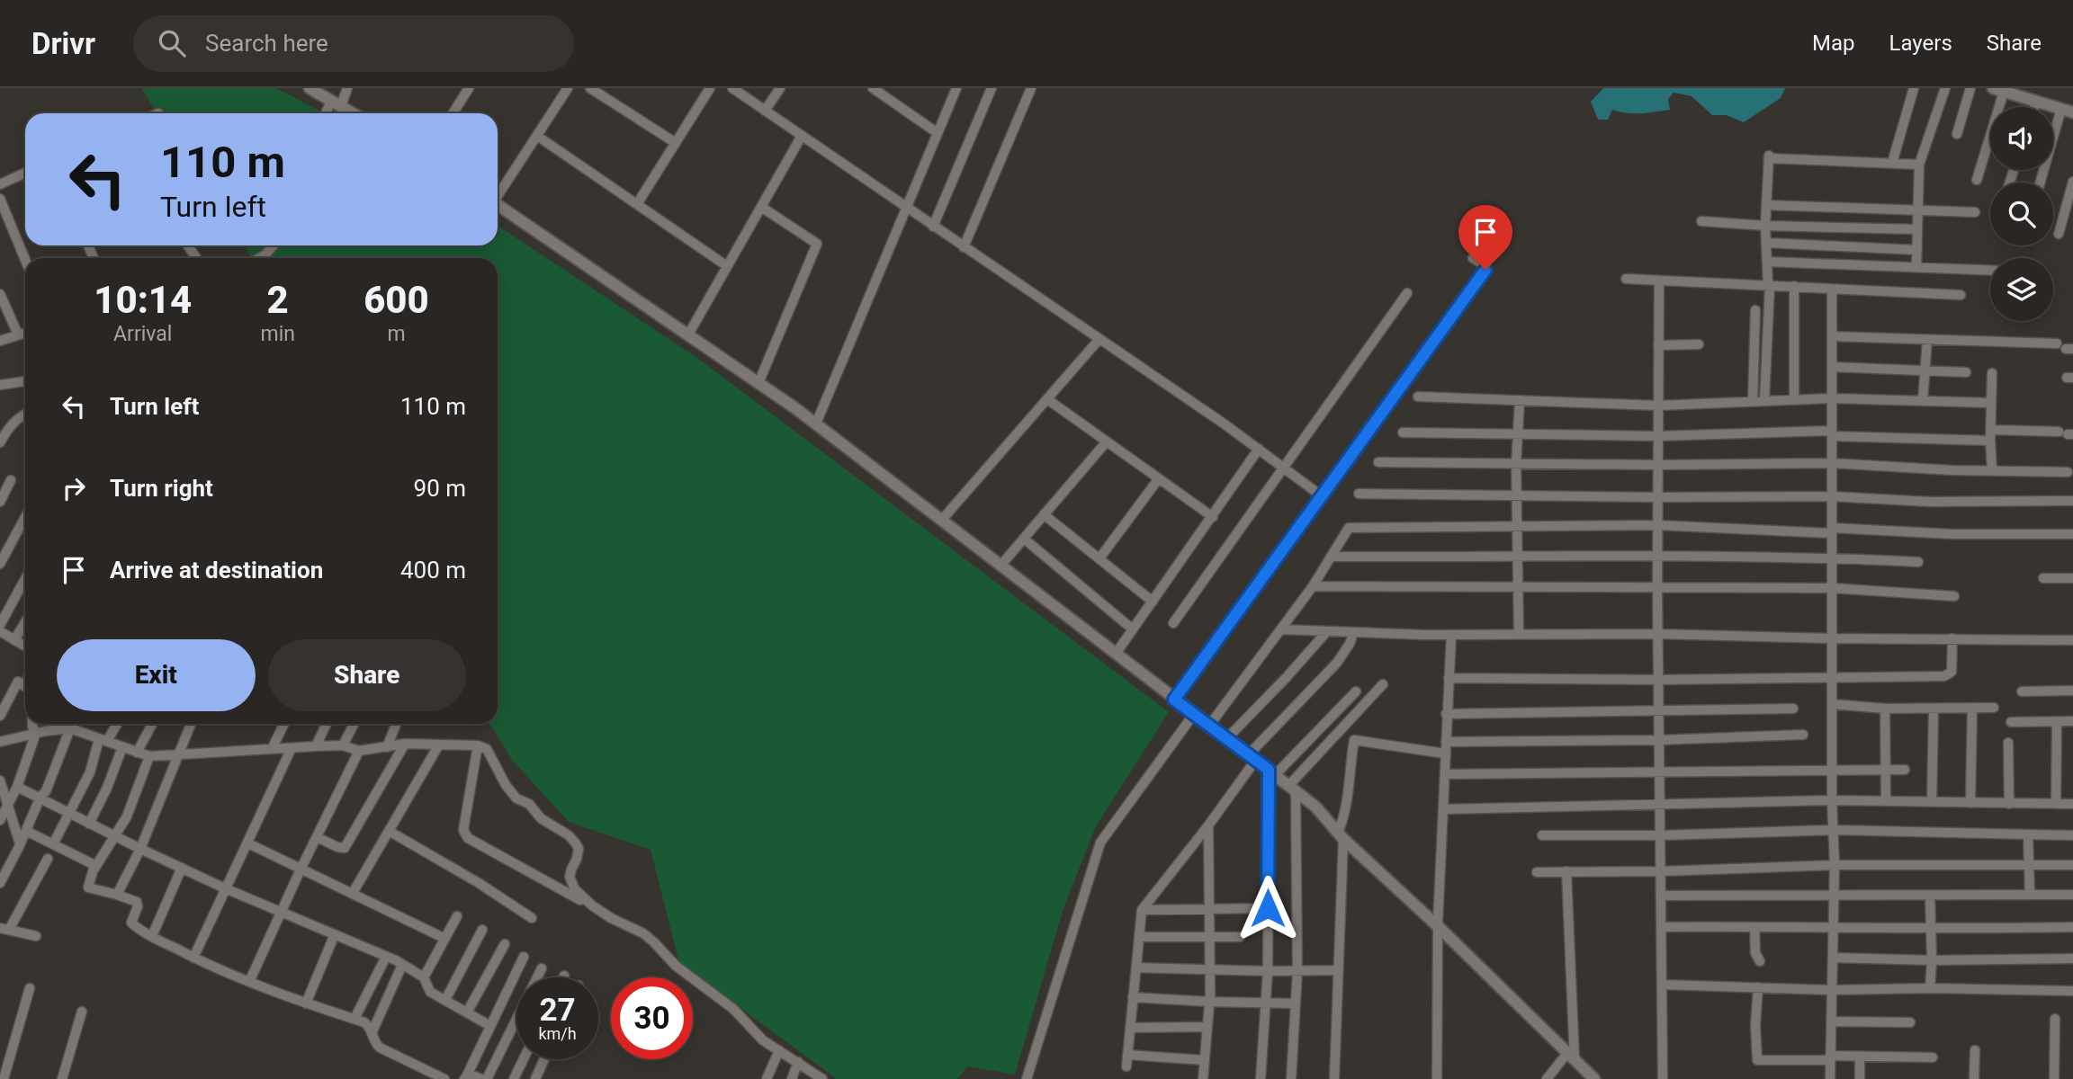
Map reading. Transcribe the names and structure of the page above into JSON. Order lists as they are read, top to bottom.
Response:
{
  "page": {
    "header": "Drivr",
    "search": "Search here",
    "nav": ["Map", "Layers", "Share"],
    "turn": ["110 m", "Turn left"],
    "eta": [
      "10:14",
      "Arrival",
      "2",
      "min",
      "600",
      "m"
    ],
    "list": [
      {
        "name": "Turn left",
        "value": "110 m"
      },
      {
        "name": "Turn right",
        "value": "90 m"
      },
      {
        "name": "Arrive at destination",
        "value": "400 m"
      }
    ],
    "buttons": ["Exit", "Share"],
    "speed": "27 km/h",
    "limit": "30"
  }
}
